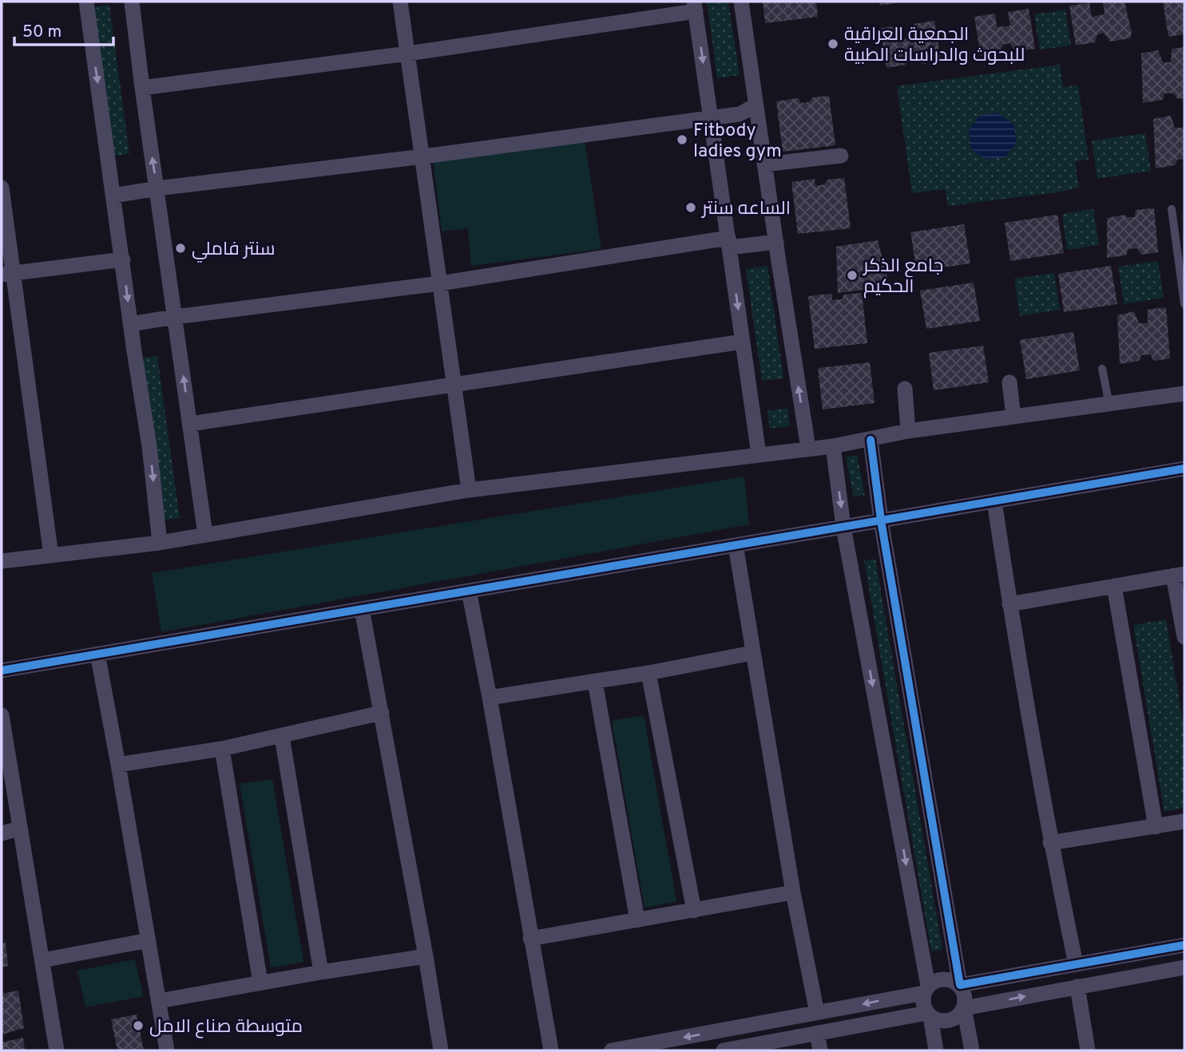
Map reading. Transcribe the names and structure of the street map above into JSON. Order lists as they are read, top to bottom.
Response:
{
  "places": [
    "الجمعية العراقية للبحوث والدراسات الطبية",
    "Fitbody ladies gym",
    "الساعه سنتر",
    "سنتر فاملي",
    "جامع الذكر الحكيم",
    "متوسطة صناع الامل"
  ],
  "scale_bar": "50 m"
}
